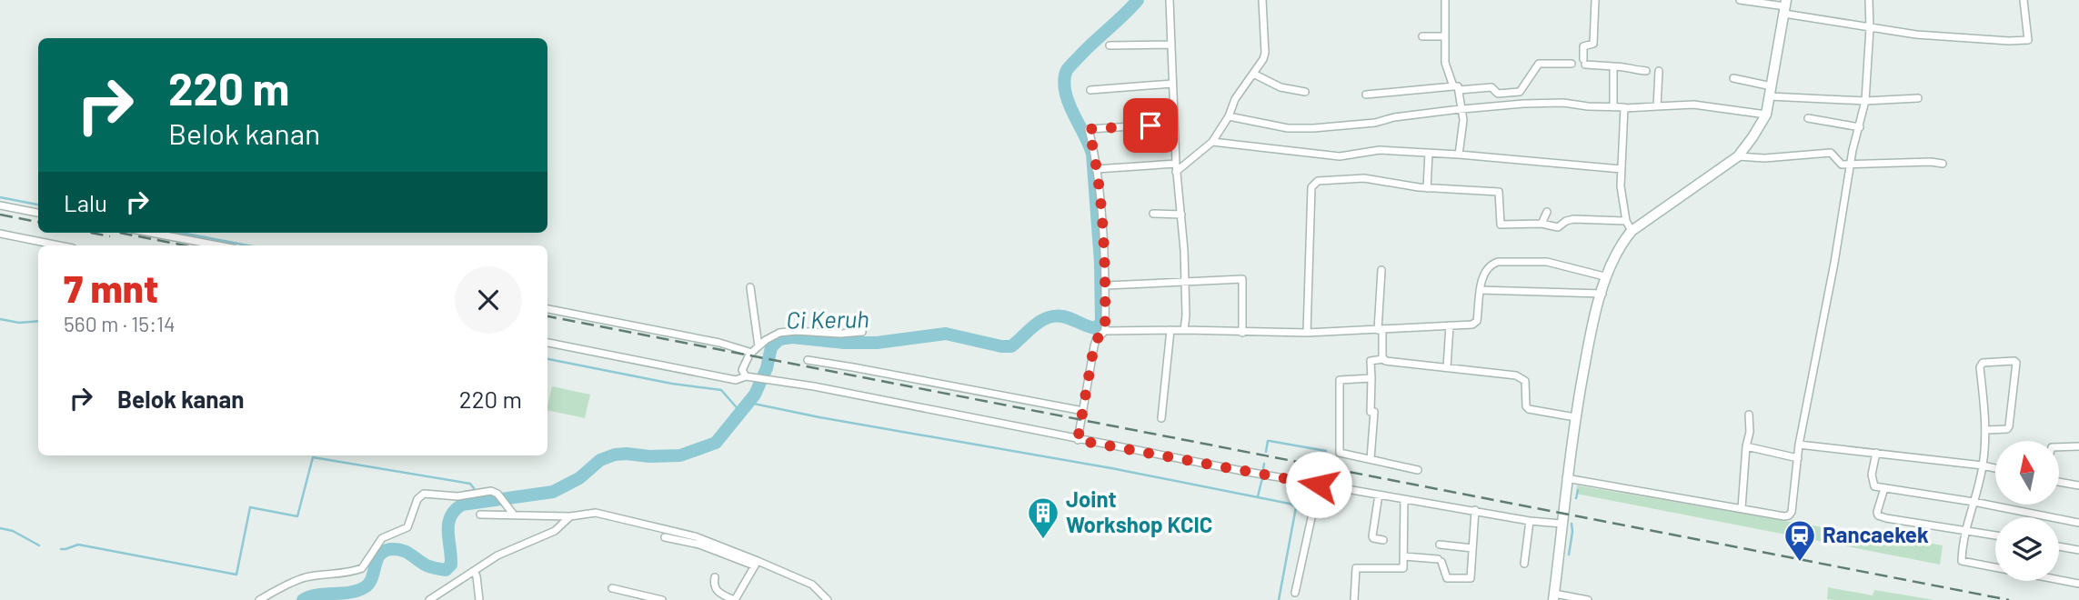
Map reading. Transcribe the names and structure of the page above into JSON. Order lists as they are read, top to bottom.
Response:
{
  "water": ["Ci Keruh"],
  "places": {
    "building": ["Joint Workshop KCIC"],
    "station": ["Rancaekek"]
  },
  "north": "top",
  "page": {
    "turn": ["220 m", "Belok kanan"],
    "then": "Lalu",
    "heading": ["7 mnt", "560 m · 15:14"],
    "list": [
      {
        "name": "Belok kanan",
        "value": "220 m"
      }
    ]
  }
}
